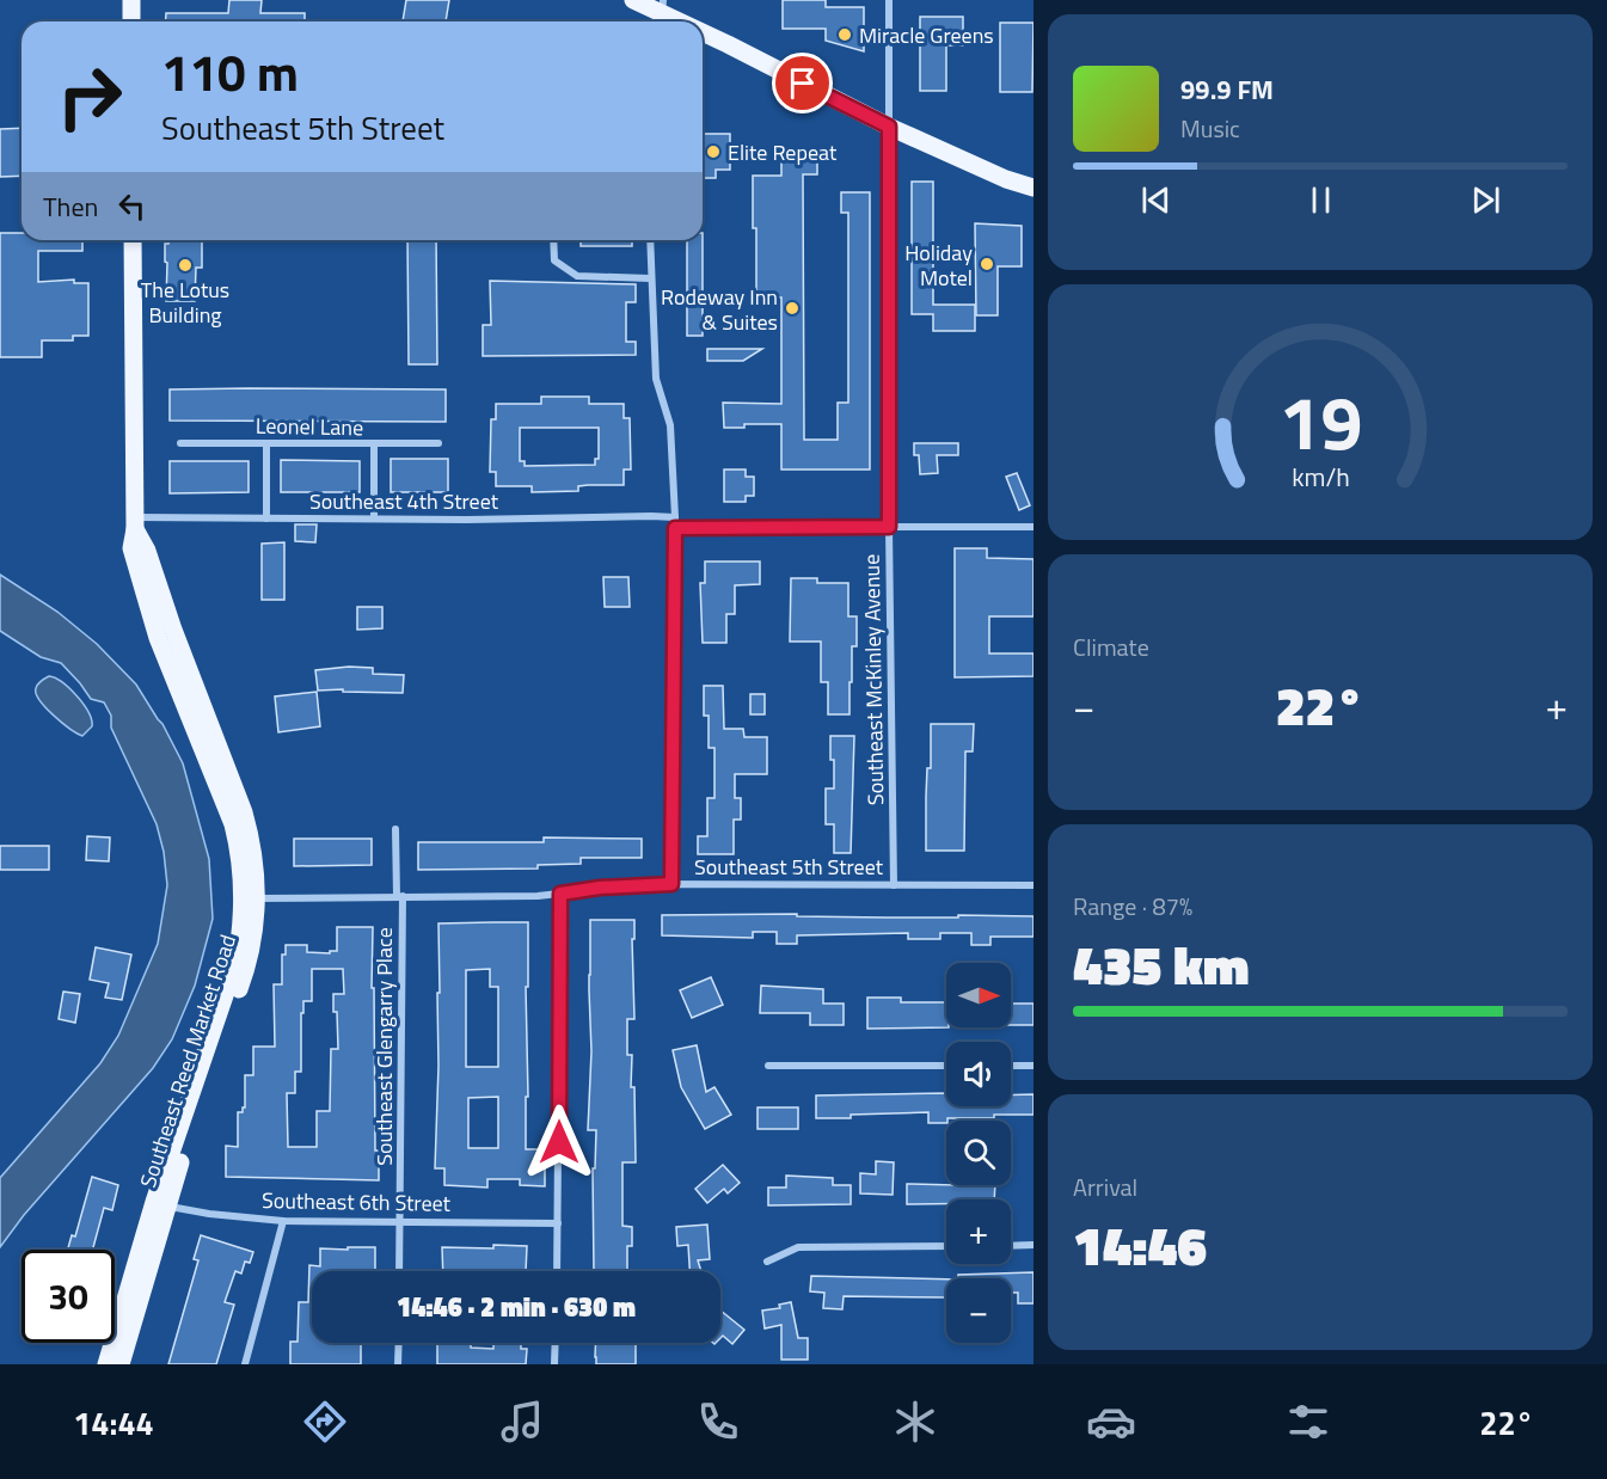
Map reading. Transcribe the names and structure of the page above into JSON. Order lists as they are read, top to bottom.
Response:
{
  "streets": {
    "main road": ["Southeast Reed Market Road"],
    "street": [
      "Leonel Lane",
      "Southeast 4th Street",
      "Southeast McKinley Avenue",
      "Southeast 5th Street",
      "Southeast Glengarry Place",
      "Southeast 6th Street"
    ]
  },
  "crossings": [
    ["Southeast 4th Street", "Southeast Reed Market Road"],
    ["Southeast McKinley Avenue", "Southeast 5th Street"],
    ["Southeast 5th Street", "Southeast Glengarry Place"],
    ["Southeast 5th Street", "Southeast Reed Market Road"],
    ["Southeast Glengarry Place", "Southeast 6th Street"],
    ["Southeast Reed Market Road", "Southeast 6th Street"]
  ],
  "places": [
    "Miracle Greens",
    "Elite Repeat",
    "Holiday Motel",
    "The Lotus Building",
    "Rodeway Inn & Suites"
  ],
  "north": "right",
  "page": {
    "turn": ["110 m", "Southeast 5th Street"],
    "song": ["99.9 FM", "Music"],
    "then": "Then",
    "tile": [
      "Climate",
      ["Range · 87%", "435 km"],
      ["Arrival", "14:46"]
    ],
    "heat": ["−", "22°", "+"],
    "map_buttons": ["+", "−"],
    "limit": "30",
    "trip": "14:46 · 2 min · 630 m",
    "tabs": ["14:44", "22°"],
    "gauge": ["19", "km/h"]
  }
}
